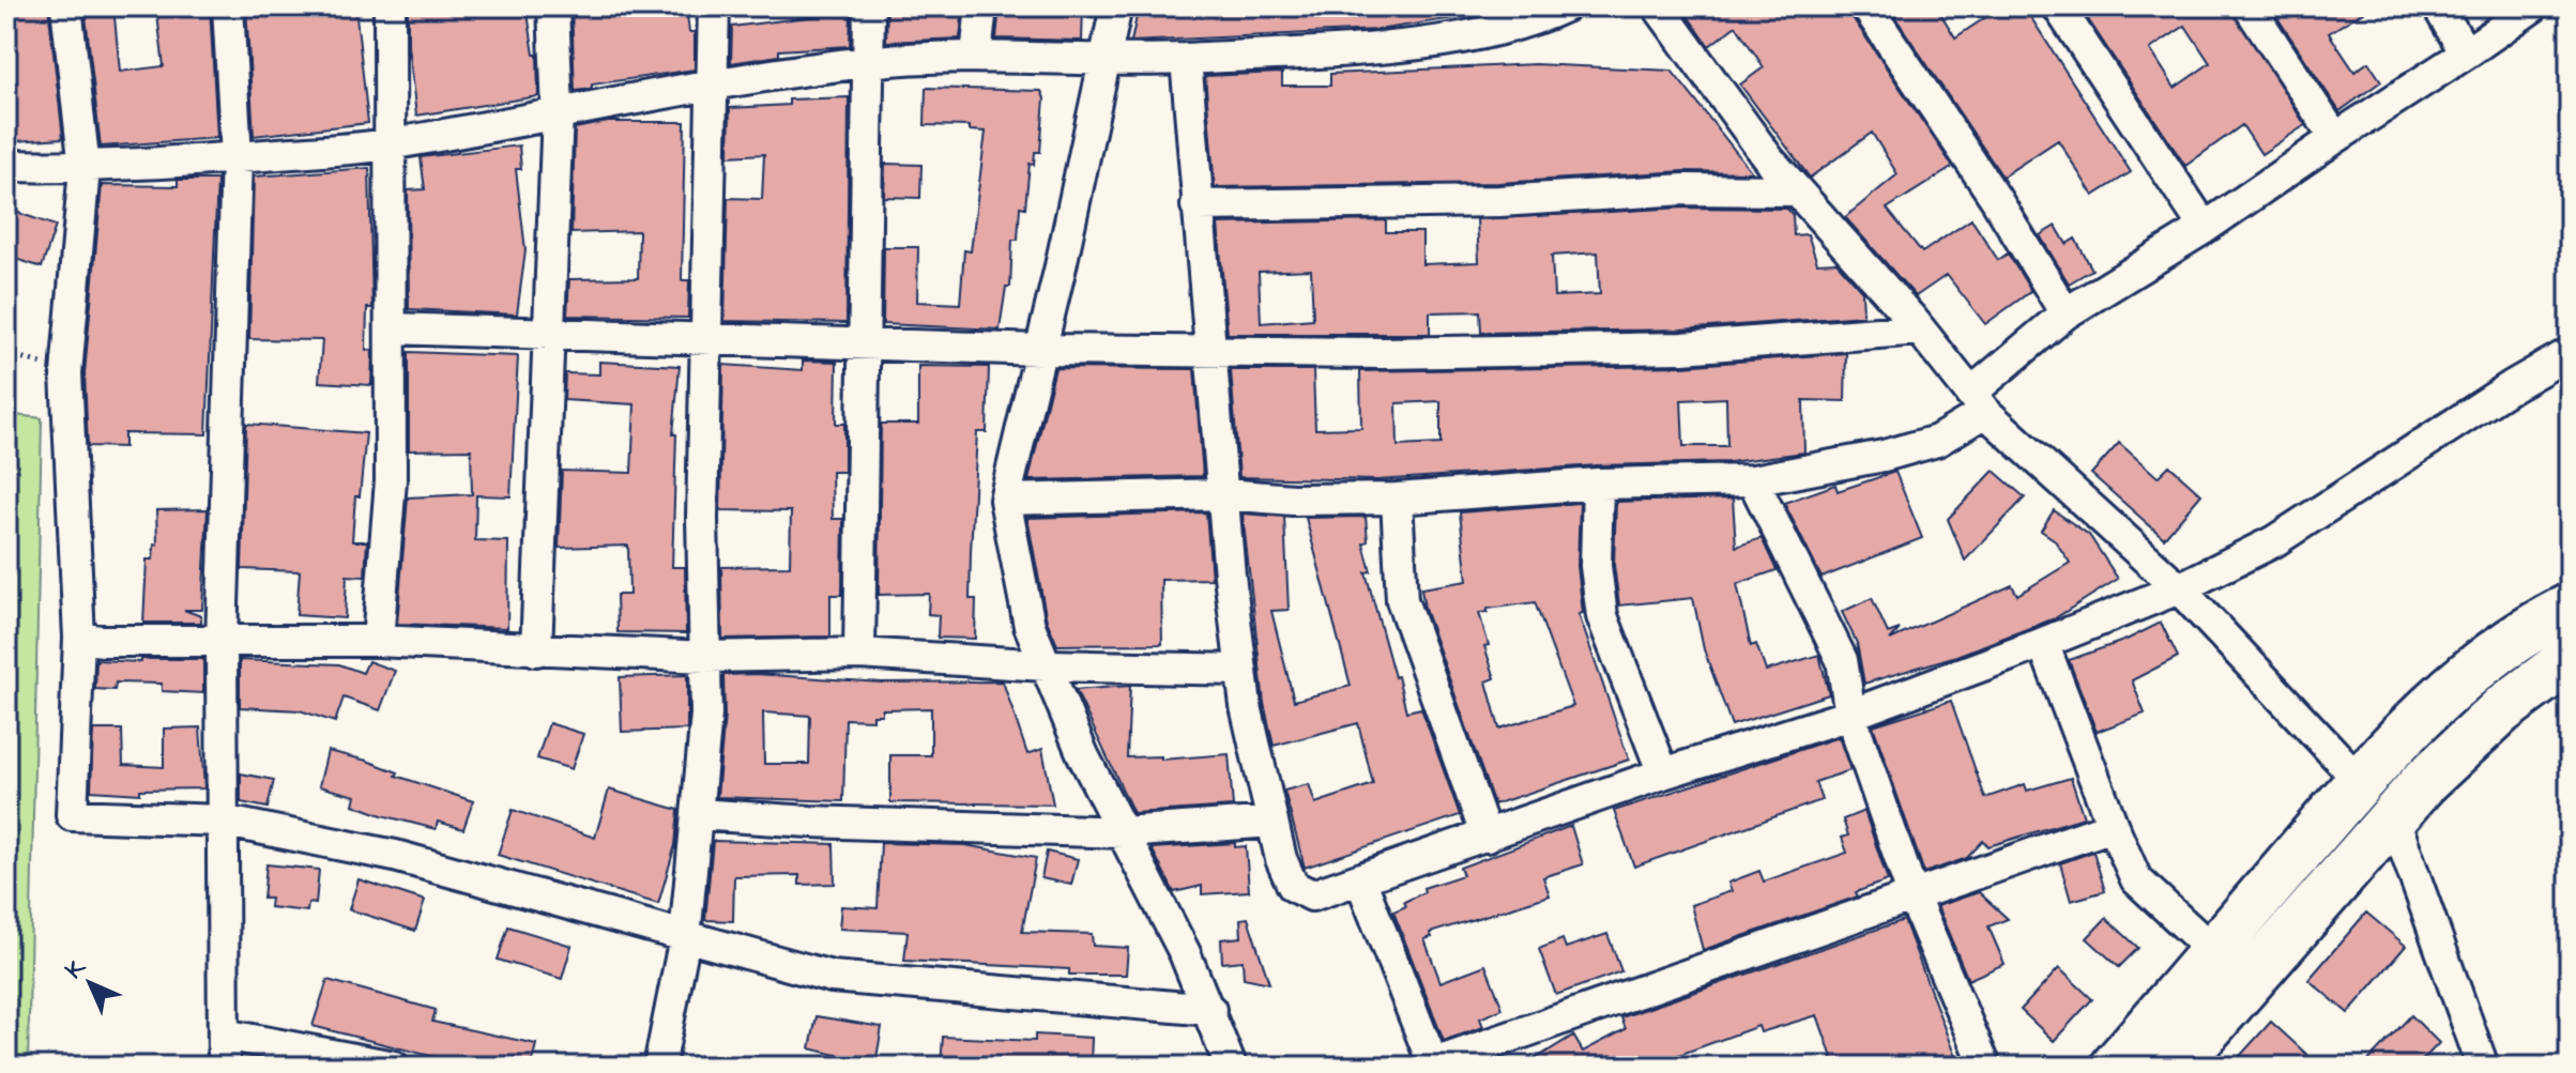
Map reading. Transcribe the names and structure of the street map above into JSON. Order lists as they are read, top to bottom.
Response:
{
  "north": "top left"
}
